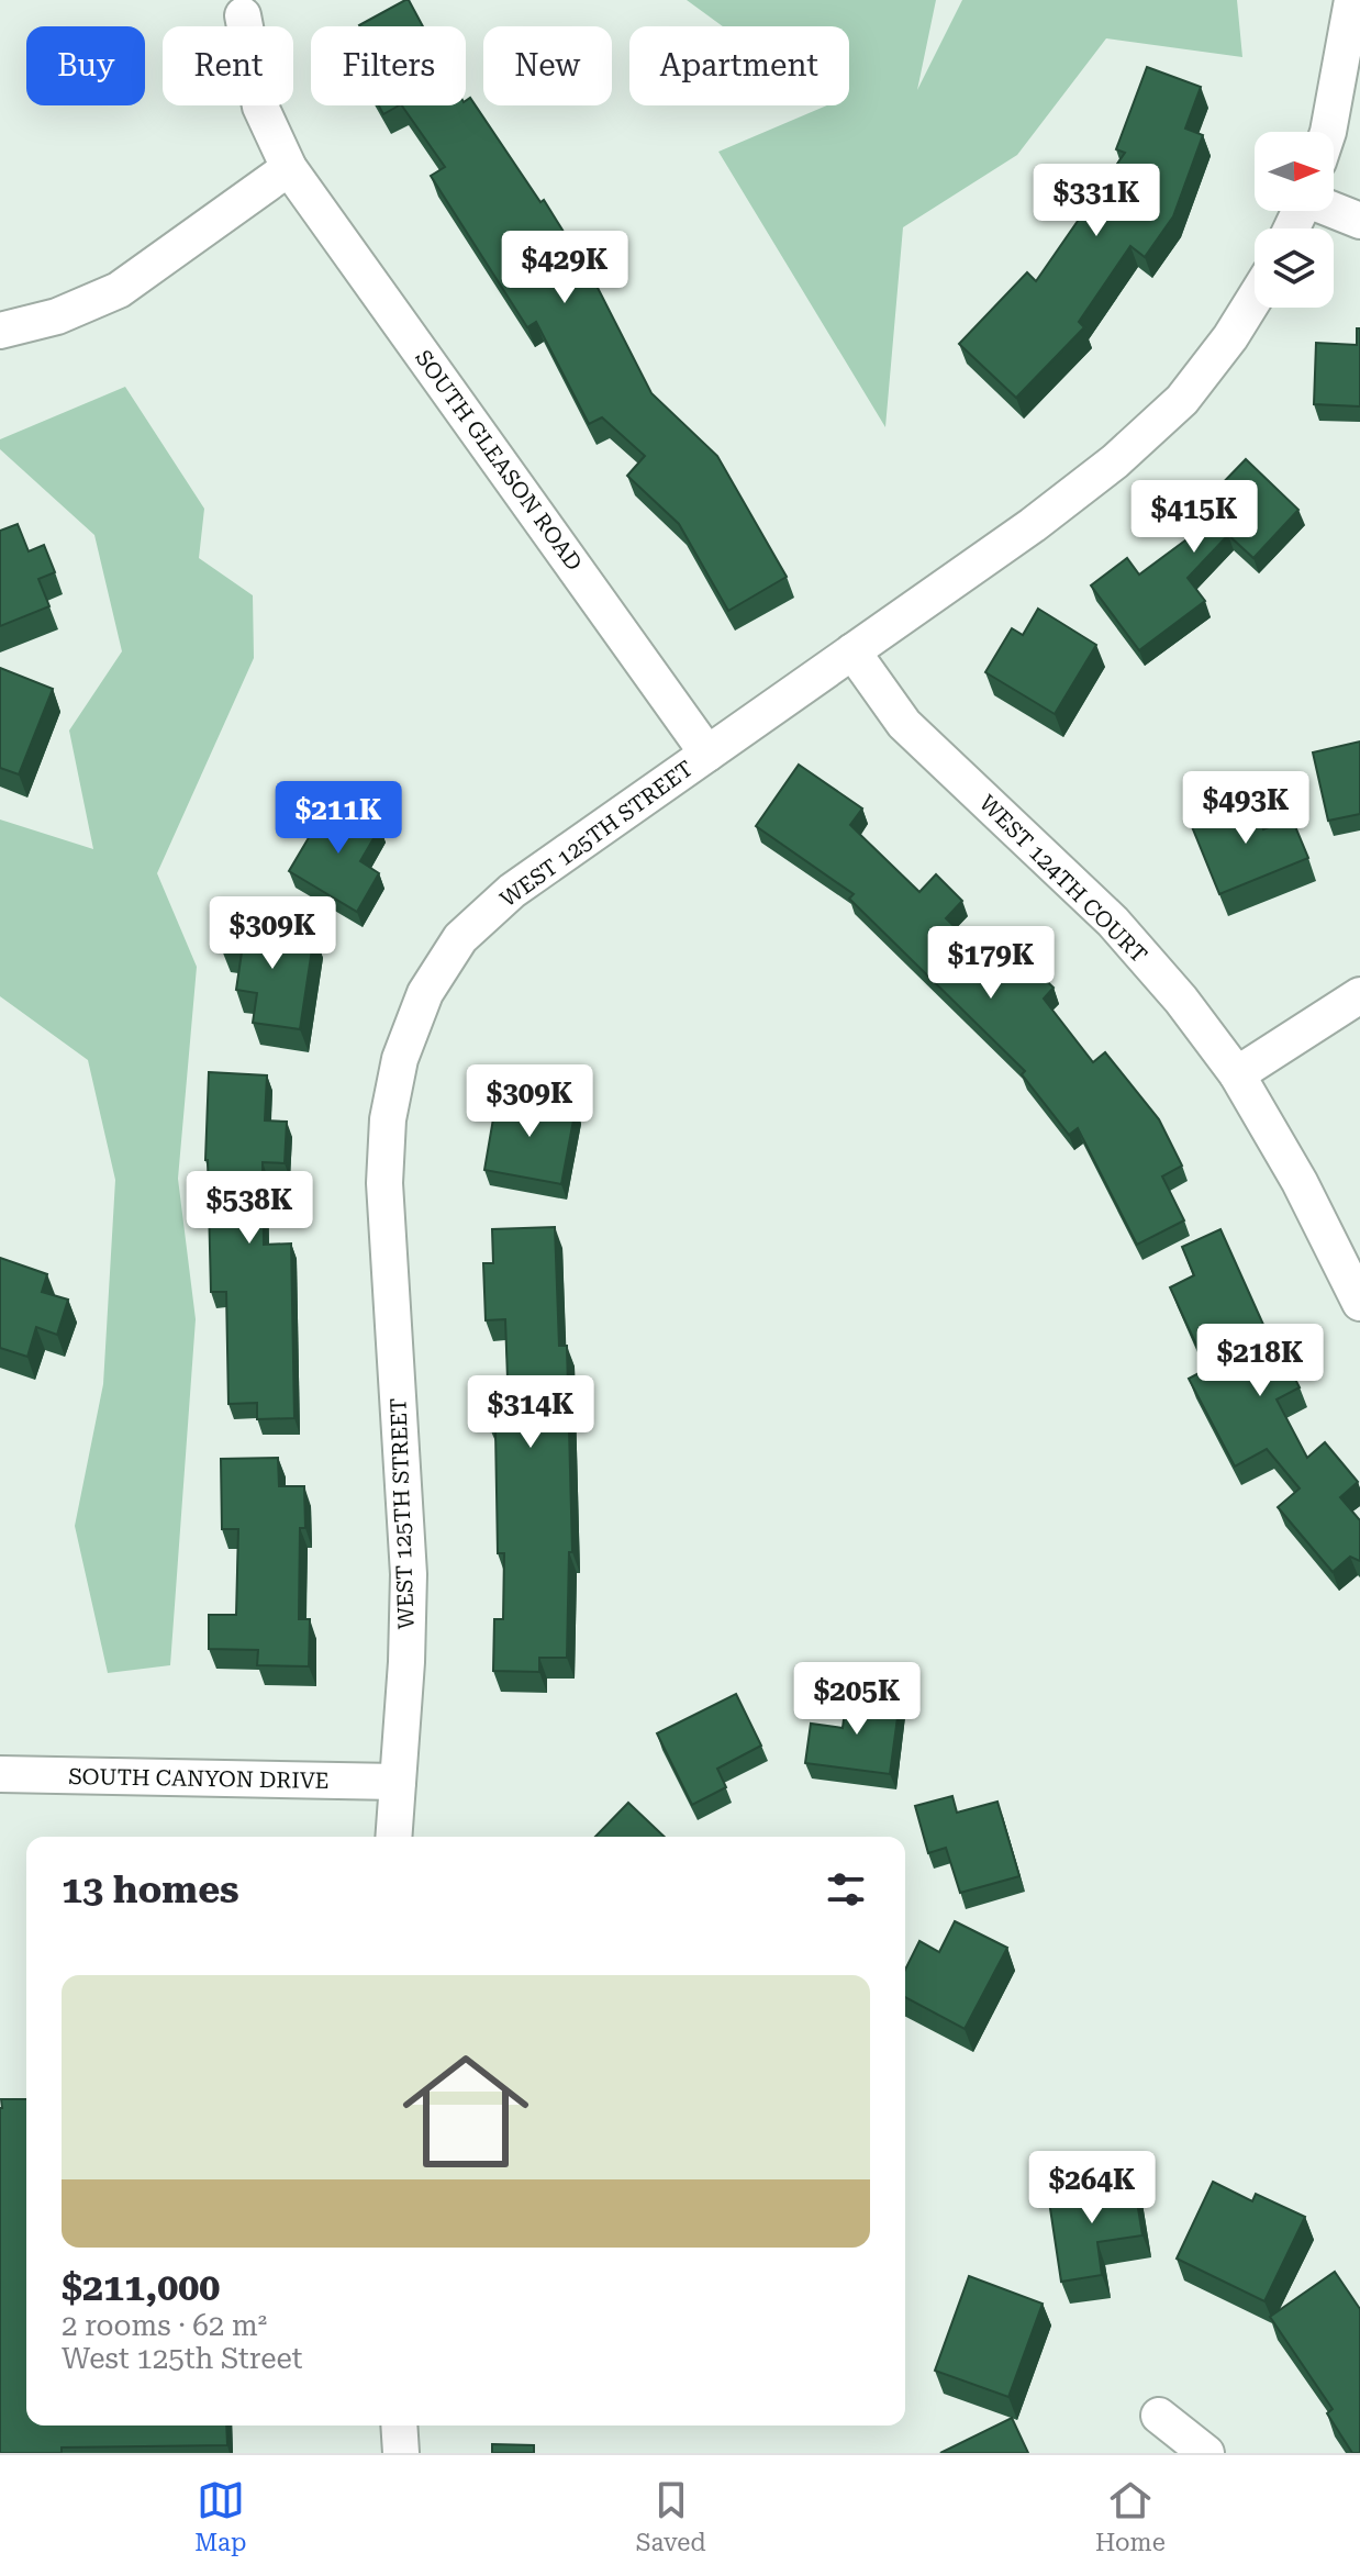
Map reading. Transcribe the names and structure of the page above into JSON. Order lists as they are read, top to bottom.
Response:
{
  "streets": {
    "street": [
      "SOUTH GLEASON ROAD",
      "WEST 125TH STREET",
      "WEST 124TH COURT",
      "SOUTH CANYON DRIVE"
    ]
  },
  "crossings": [
    ["SOUTH GLEASON ROAD", "WEST 125TH STREET"],
    ["WEST 125TH STREET", "WEST 124TH COURT"],
    ["WEST 125TH STREET", "SOUTH CANYON DRIVE"]
  ],
  "north": "right",
  "page": {
    "chip": [
      "Buy",
      "Rent",
      "Filters",
      "New",
      "Apartment"
    ],
    "price": [
      "$331K",
      "$429K",
      "$415K",
      "$493K",
      "$211K",
      "$309K",
      "$179K",
      "$309K",
      "$538K",
      "$218K",
      "$314K",
      "$205K",
      "$264K"
    ],
    "heading": "13 homes",
    "list": [
      {
        "name": "$211,000",
        "note": "2 rooms · 62 m² · West 125th Street"
      }
    ],
    "tabs": ["Map", "Saved", "Home"]
  }
}
